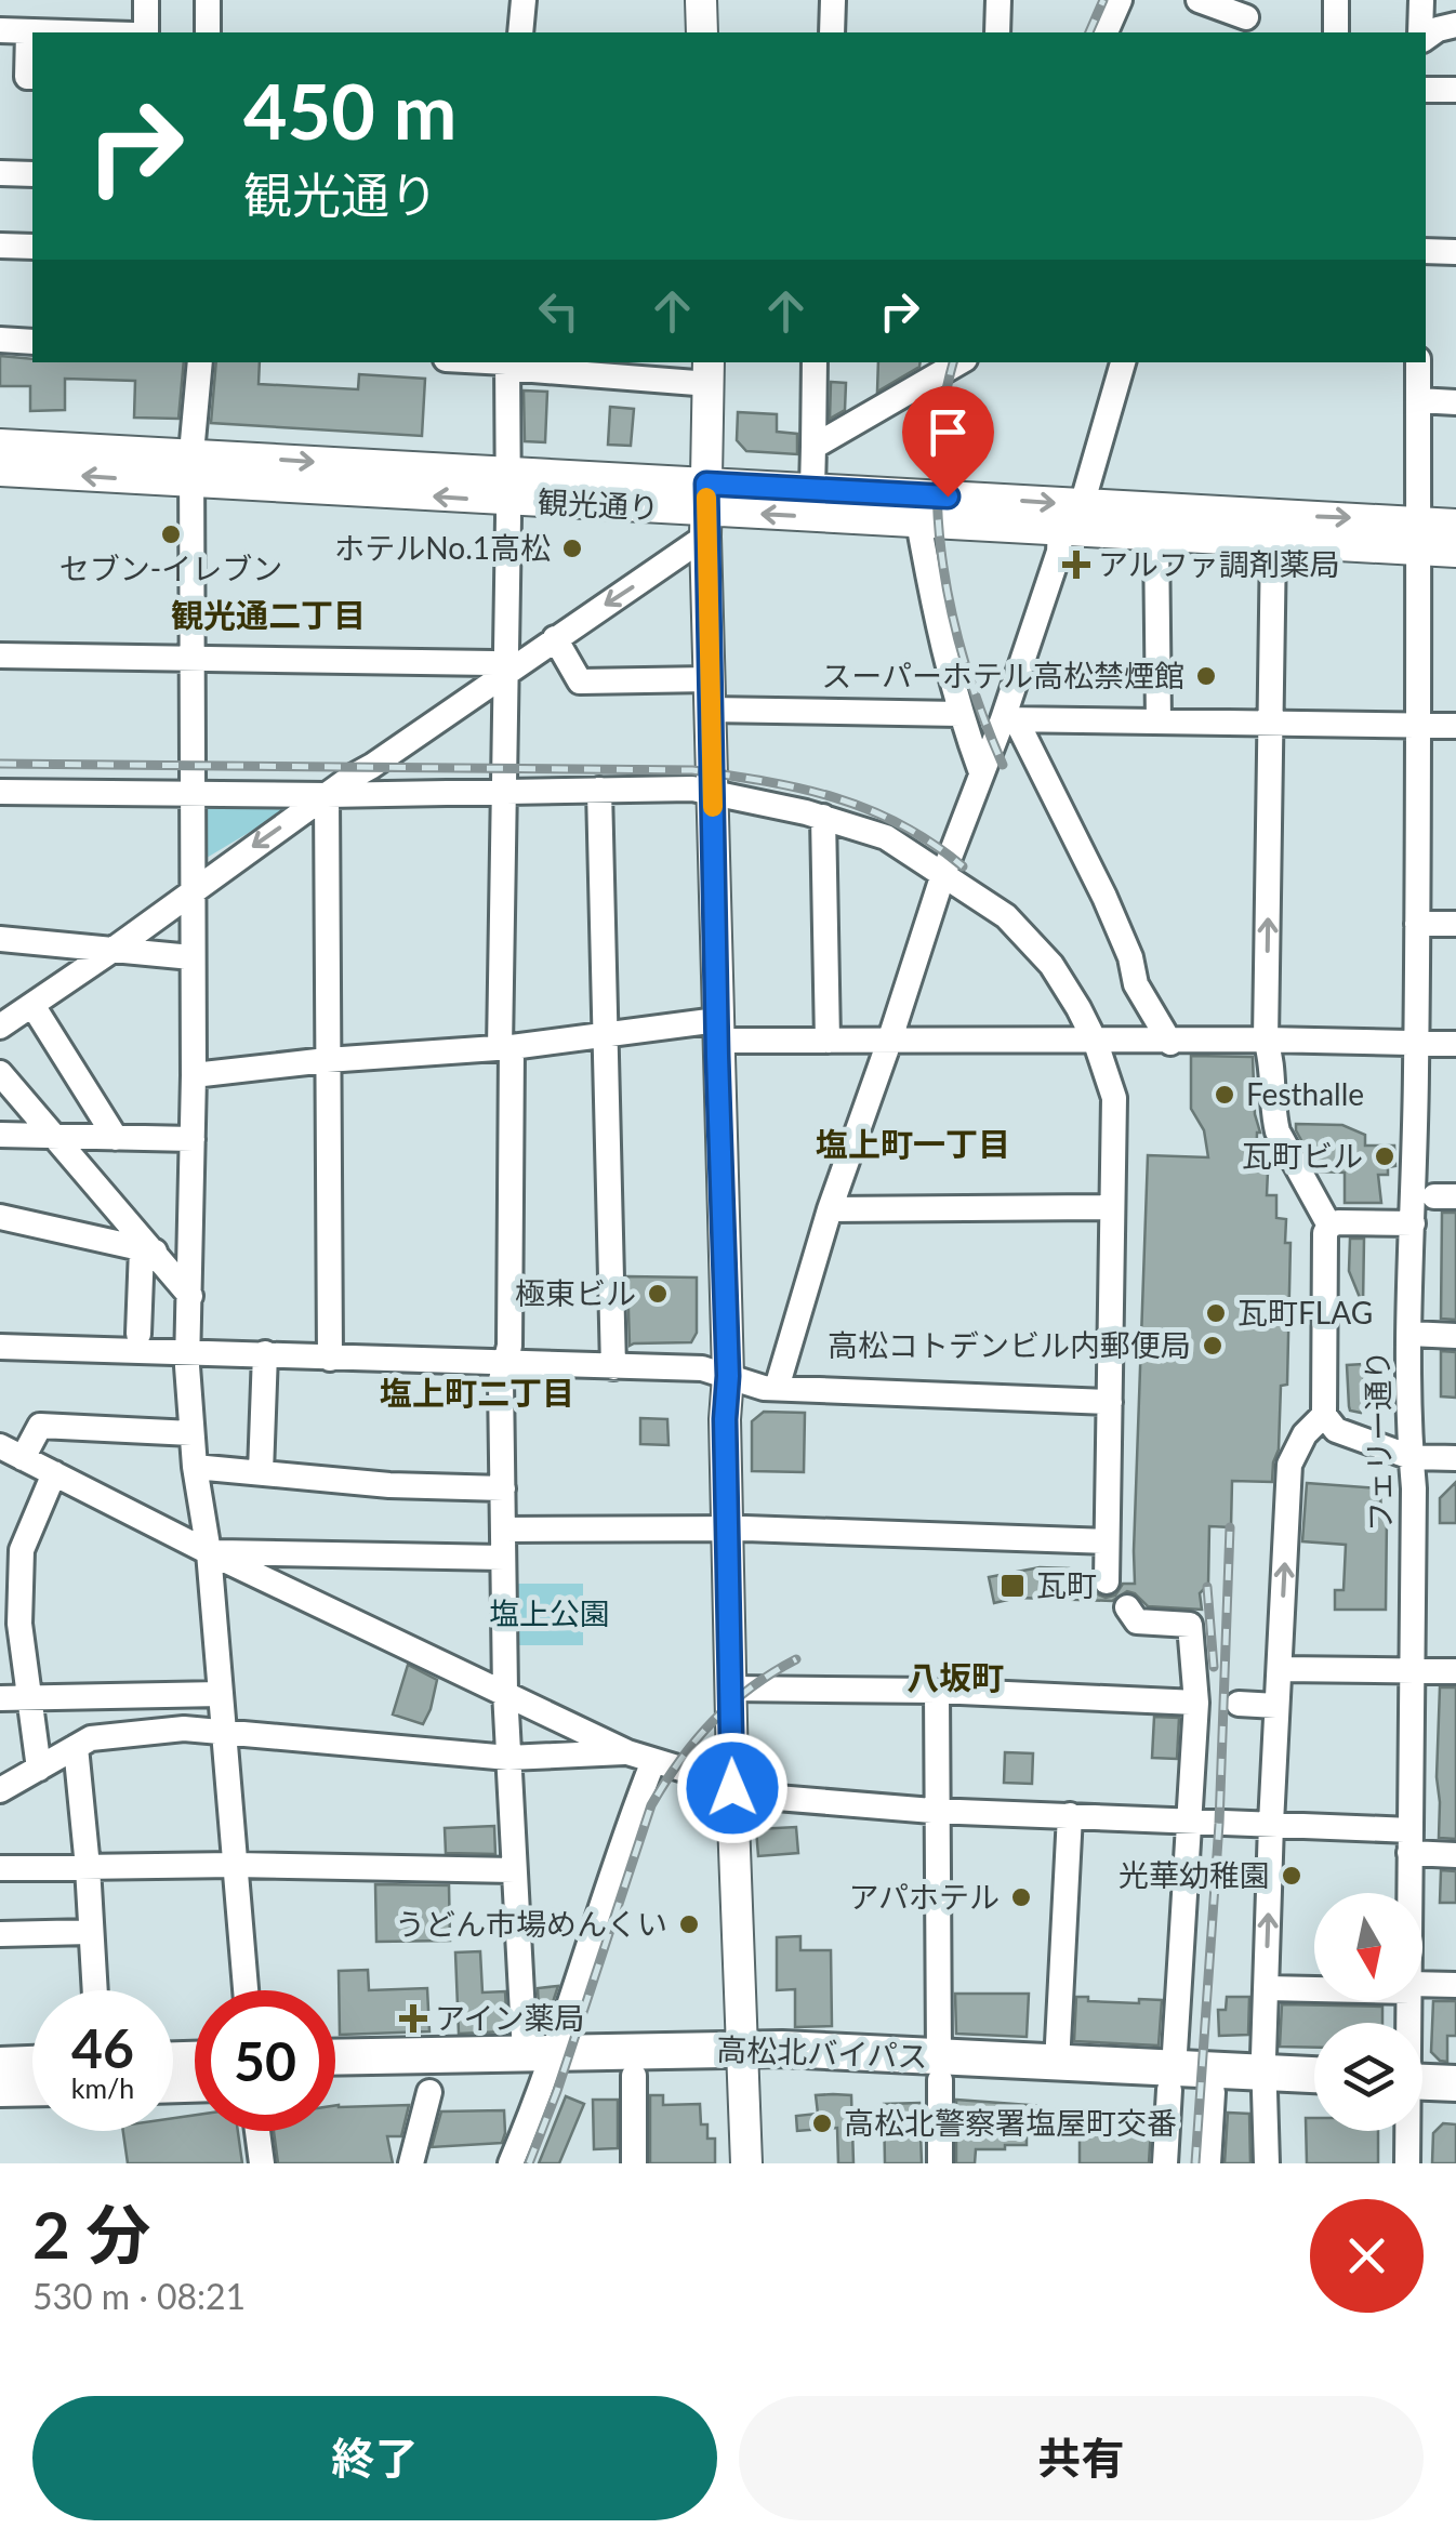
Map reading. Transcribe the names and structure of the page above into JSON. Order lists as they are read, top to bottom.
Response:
{
  "streets": {
    "highway": ["高松北バイパス"],
    "main road": ["観光通り"],
    "street": ["フェリー通り"]
  },
  "crossings": [
    ["観光通り", "フェリー通り"]
  ],
  "districts": [
    "観光通二丁目",
    "塩上町一丁目",
    "塩上町二丁目",
    "八坂町"
  ],
  "parks": ["塩上公園"],
  "places": {
    "other": [
      "セブン-イレブン",
      "ホテルNo.1高松",
      "スーパーホテル高松禁煙館",
      "Festhalle",
      "瓦町ビル",
      "極東ビル",
      "瓦町FLAG",
      "高松コトデンビル内郵便局",
      "光華幼稚園",
      "アパホテル",
      "うどん市場めんくい",
      "高松北警察署塩屋町交番"
    ],
    "health": ["アルファ調剤薬局", "アイン薬局"],
    "transit": ["瓦町"]
  },
  "north": "bottom",
  "page": {
    "turn": ["450 m", "観光通り"],
    "speed": "46 km/h",
    "limit": "50",
    "heading": ["2 分", "530 m · 08:21"],
    "buttons": ["終了", "共有"]
  }
}
